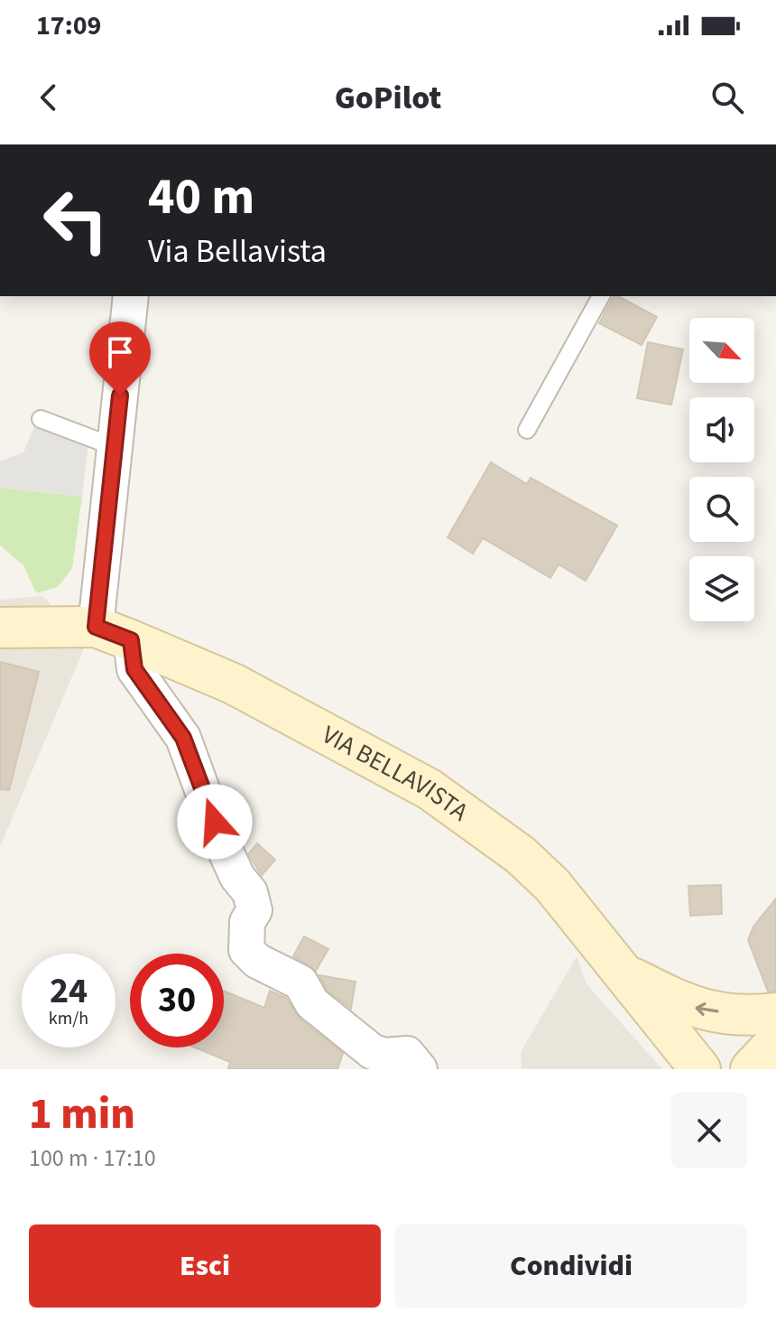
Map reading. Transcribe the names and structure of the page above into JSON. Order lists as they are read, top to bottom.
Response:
{
  "streets": {
    "street": ["VIA BELLAVISTA"]
  },
  "north": "bottom right",
  "page": {
    "status": "17:09",
    "header": "GoPilot",
    "turn": ["40 m", "Via Bellavista"],
    "speed": "24 km/h",
    "limit": "30",
    "heading": ["1 min", "100 m · 17:10"],
    "buttons": ["Esci", "Condividi"]
  }
}
